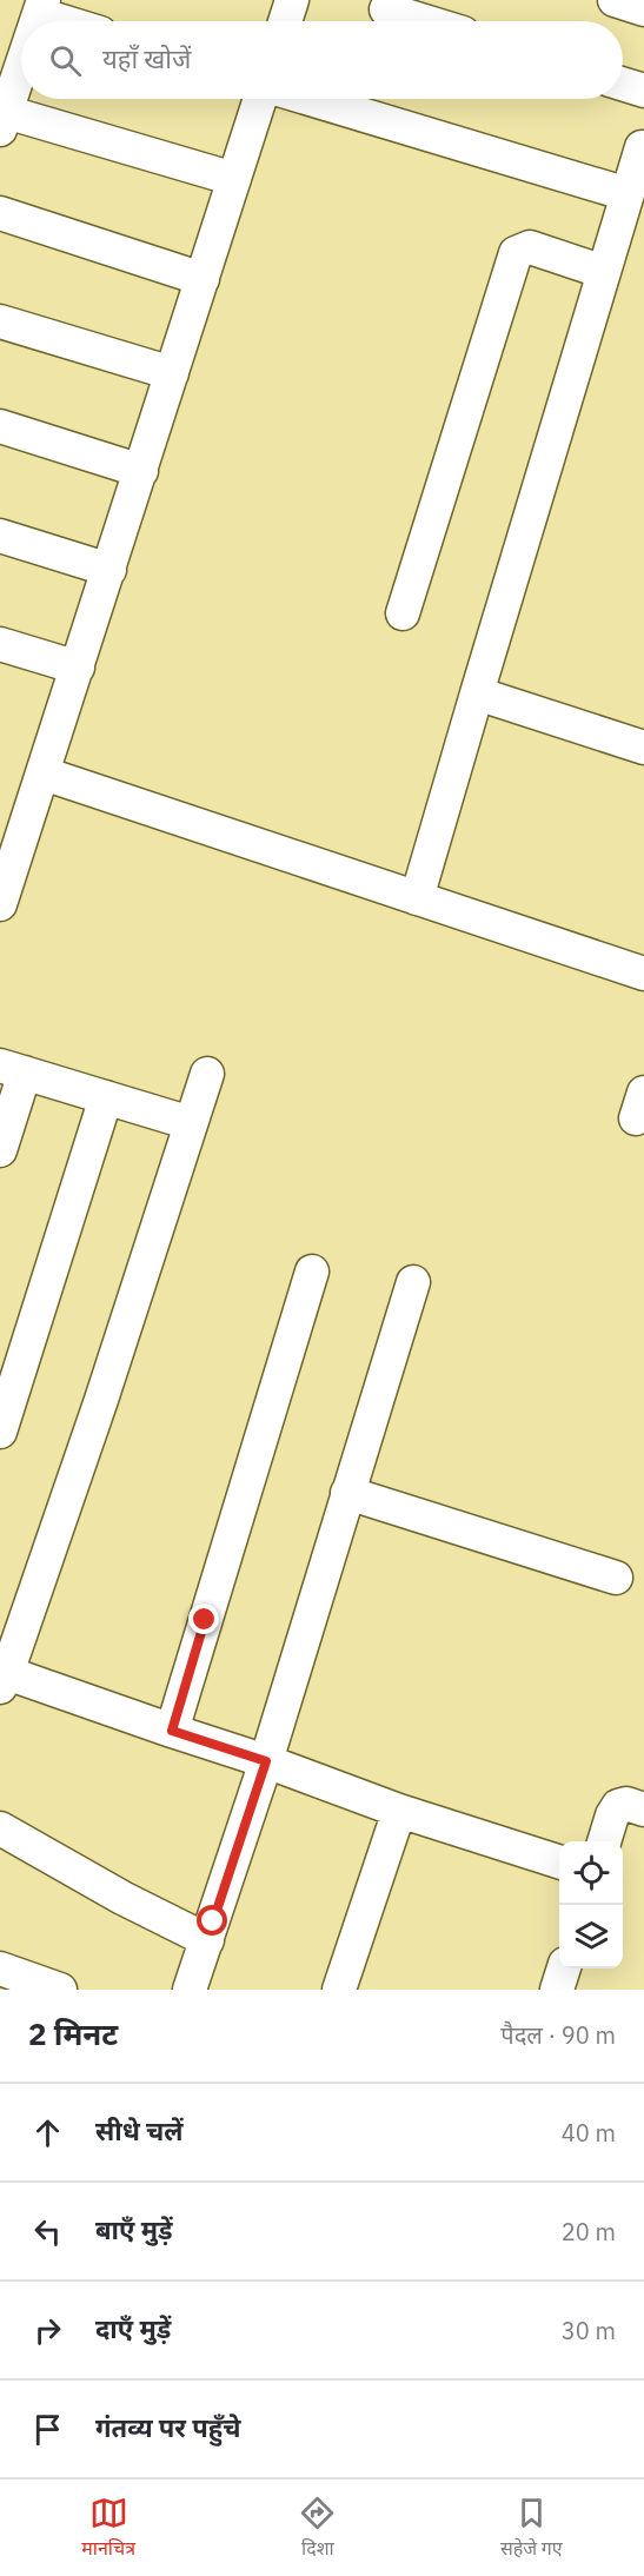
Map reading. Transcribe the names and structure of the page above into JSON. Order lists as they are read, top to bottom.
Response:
{
  "page": {
    "search": "यहाँ खोजें",
    "heading": ["2 मिनट", "पैदल · 90 m"],
    "list": [
      ["सीधे चलें", "40 m"],
      ["बाएँ मुड़ें", "20 m"],
      ["दाएँ मुड़ें", "30 m"],
      "गंतव्य पर पहुँचे"
    ],
    "nav": ["मानचित्र", "दिशा", "सहेजे गए"]
  }
}
